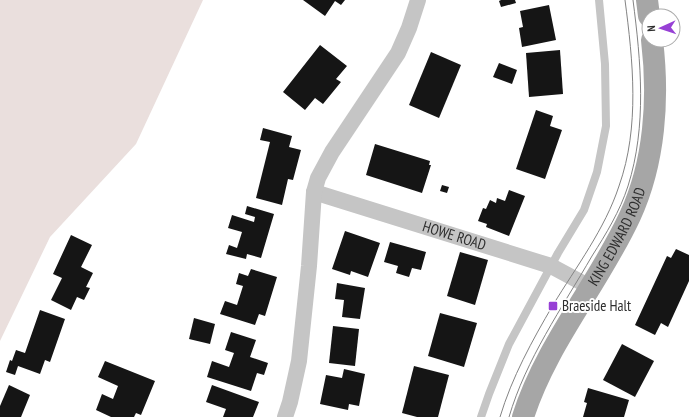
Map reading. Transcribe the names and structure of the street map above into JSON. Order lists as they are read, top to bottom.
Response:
{
  "streets": {
    "main road": ["KING EDWARD ROAD"],
    "street": ["HOWE ROAD"]
  },
  "crossings": [
    ["HOWE ROAD", "KING EDWARD ROAD"]
  ],
  "places": {
    "transit": ["Braeside Halt"]
  },
  "north": "left"
}
